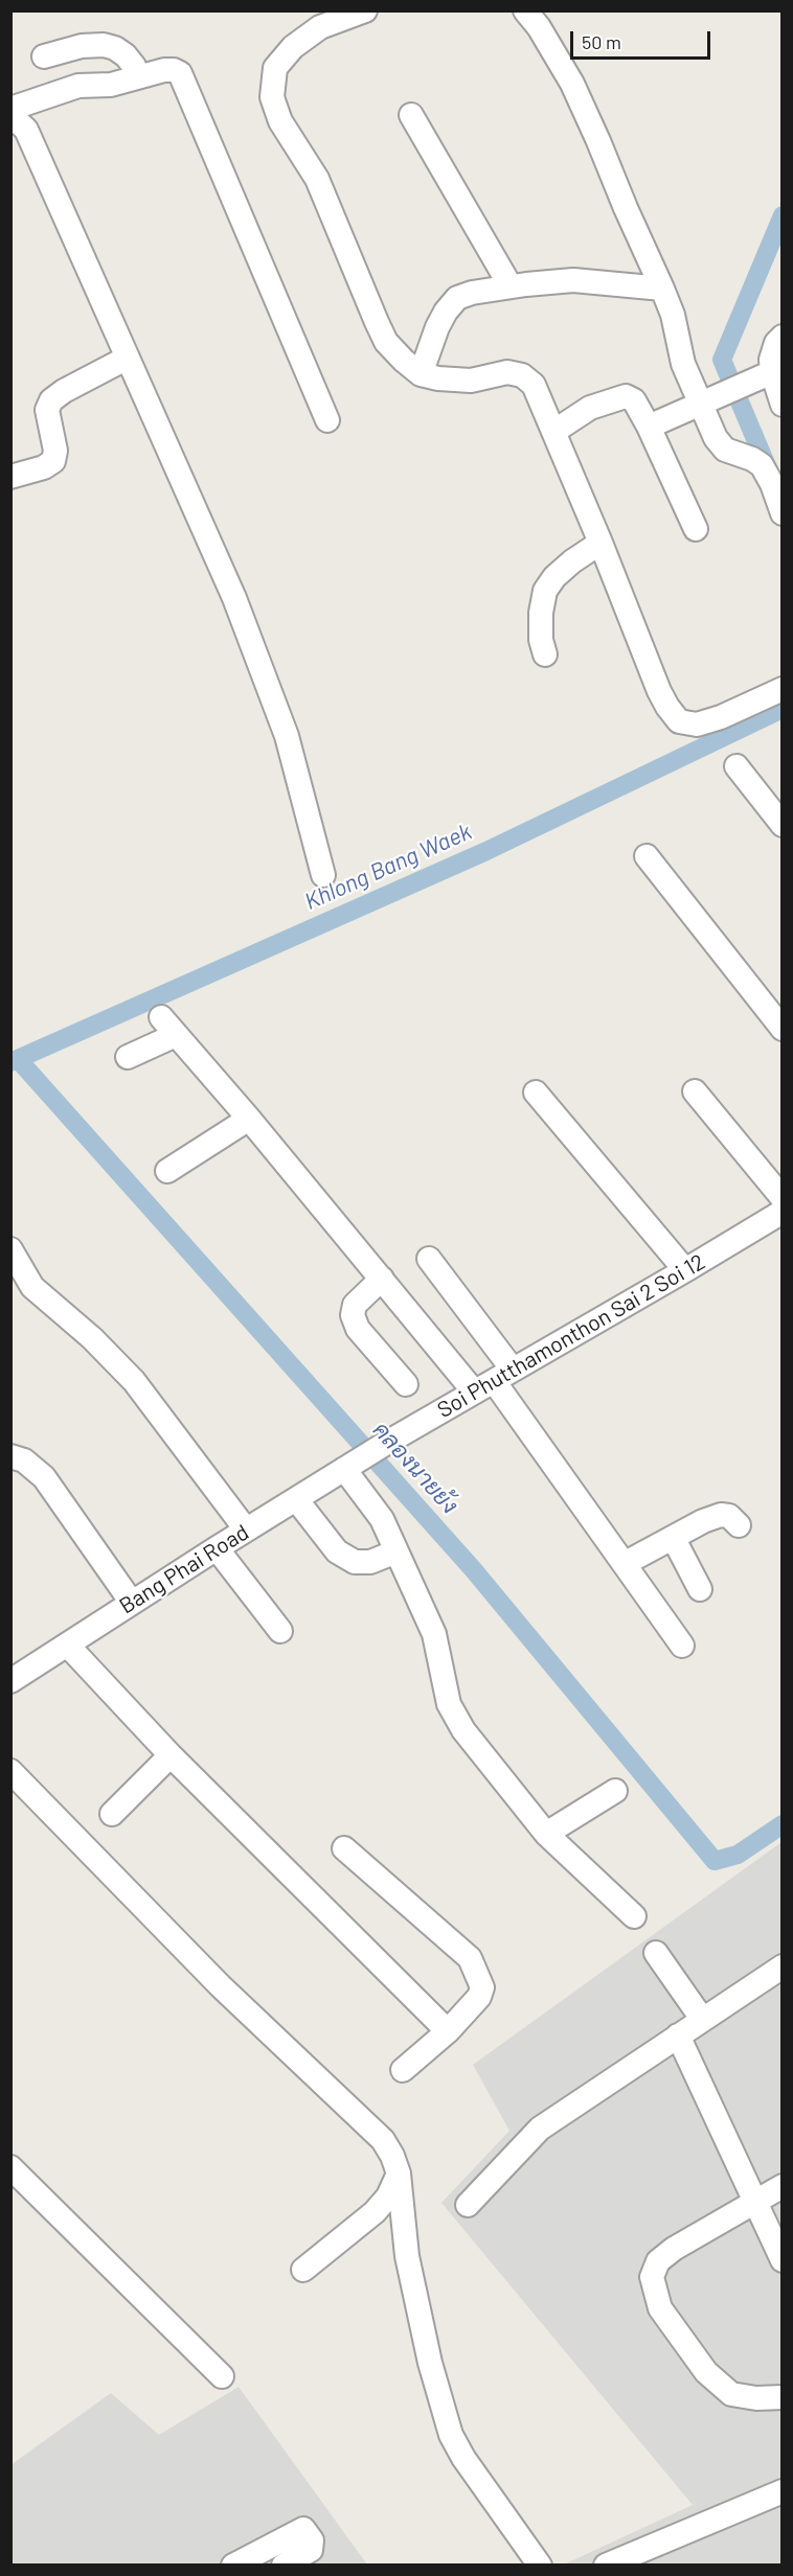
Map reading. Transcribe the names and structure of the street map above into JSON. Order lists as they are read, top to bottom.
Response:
{
  "streets": {
    "street": ["Soi Phutthamonthon Sai 2 Soi 12", "Bang Phai Road"]
  },
  "crossings": [
    ["Soi Phutthamonthon Sai 2 Soi 12", "Bang Phai Road"]
  ],
  "water": ["Khlong Bang Waek", "คลองนายย้ง"],
  "scale_bar": "50 m"
}
